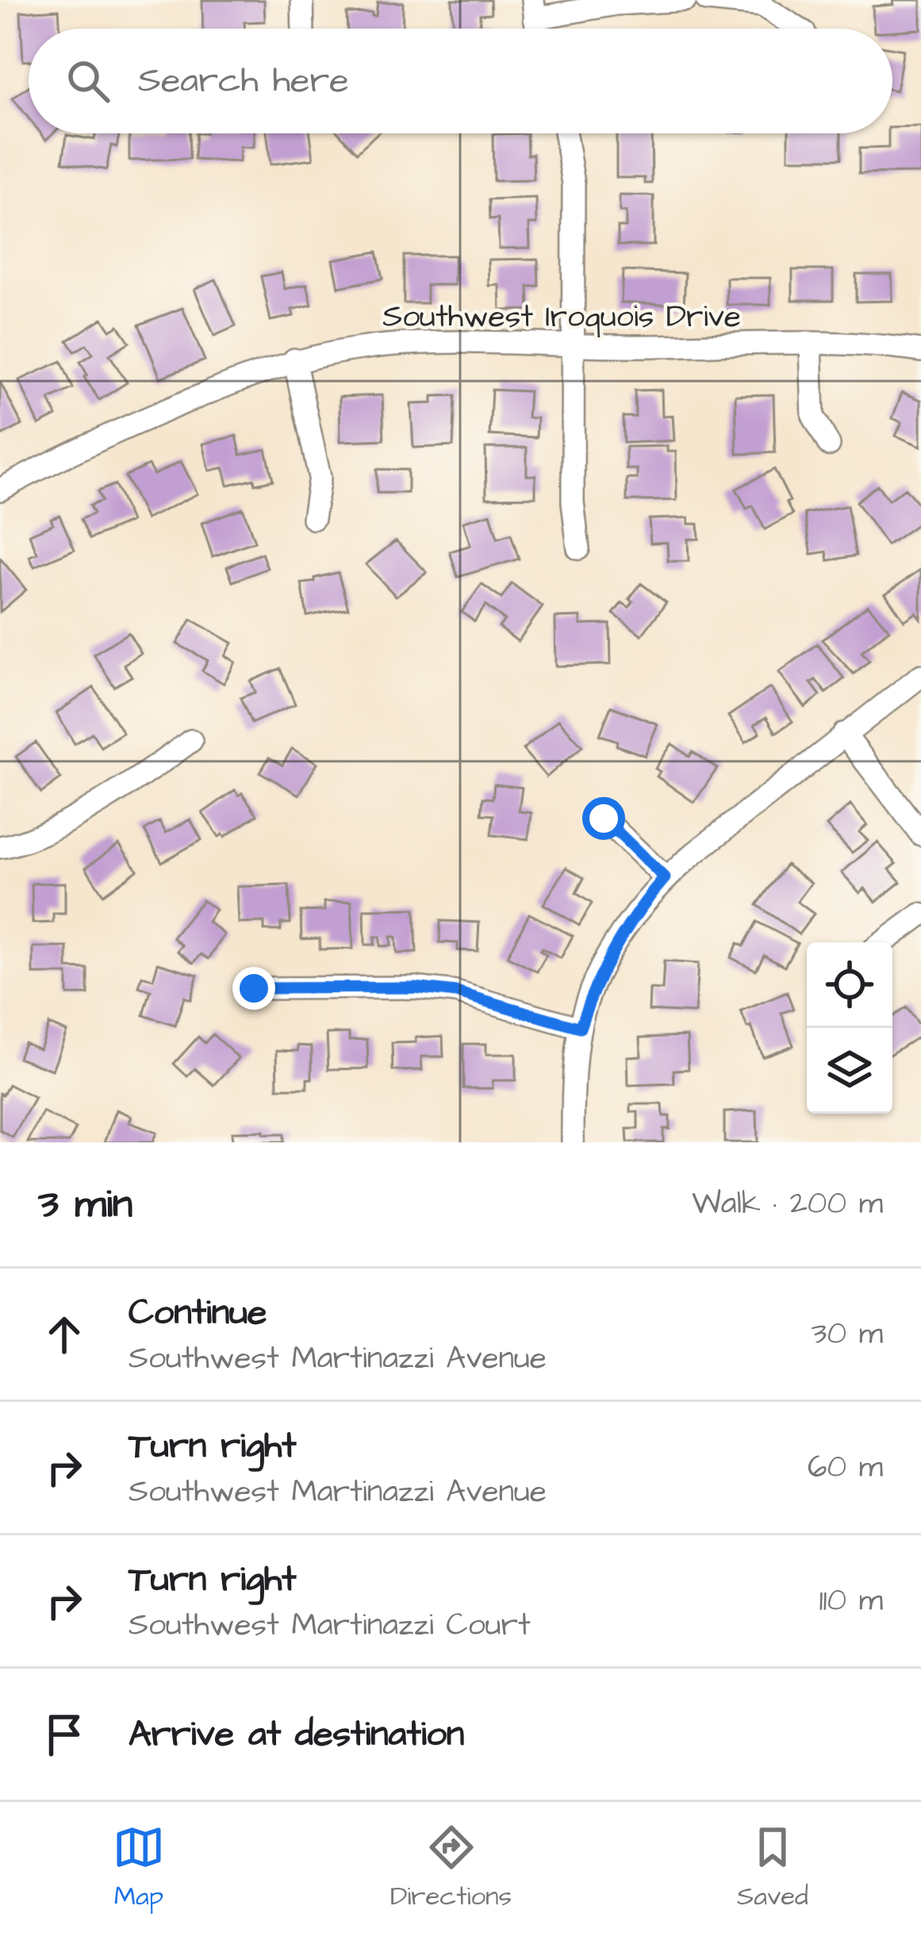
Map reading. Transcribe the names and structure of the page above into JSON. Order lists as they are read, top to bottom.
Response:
{
  "streets": {
    "street": ["Southwest Iroquois Drive"]
  },
  "page": {
    "search": "Search here",
    "heading": ["3 min", "Walk · 200 m"],
    "list": [
      ["Continue", "Southwest Martinazzi Avenue", "30 m"],
      ["Turn right", "Southwest Martinazzi Avenue", "60 m"],
      ["Turn right", "Southwest Martinazzi Court", "110 m"],
      "Arrive at destination"
    ],
    "nav": ["Map", "Directions", "Saved"]
  }
}
